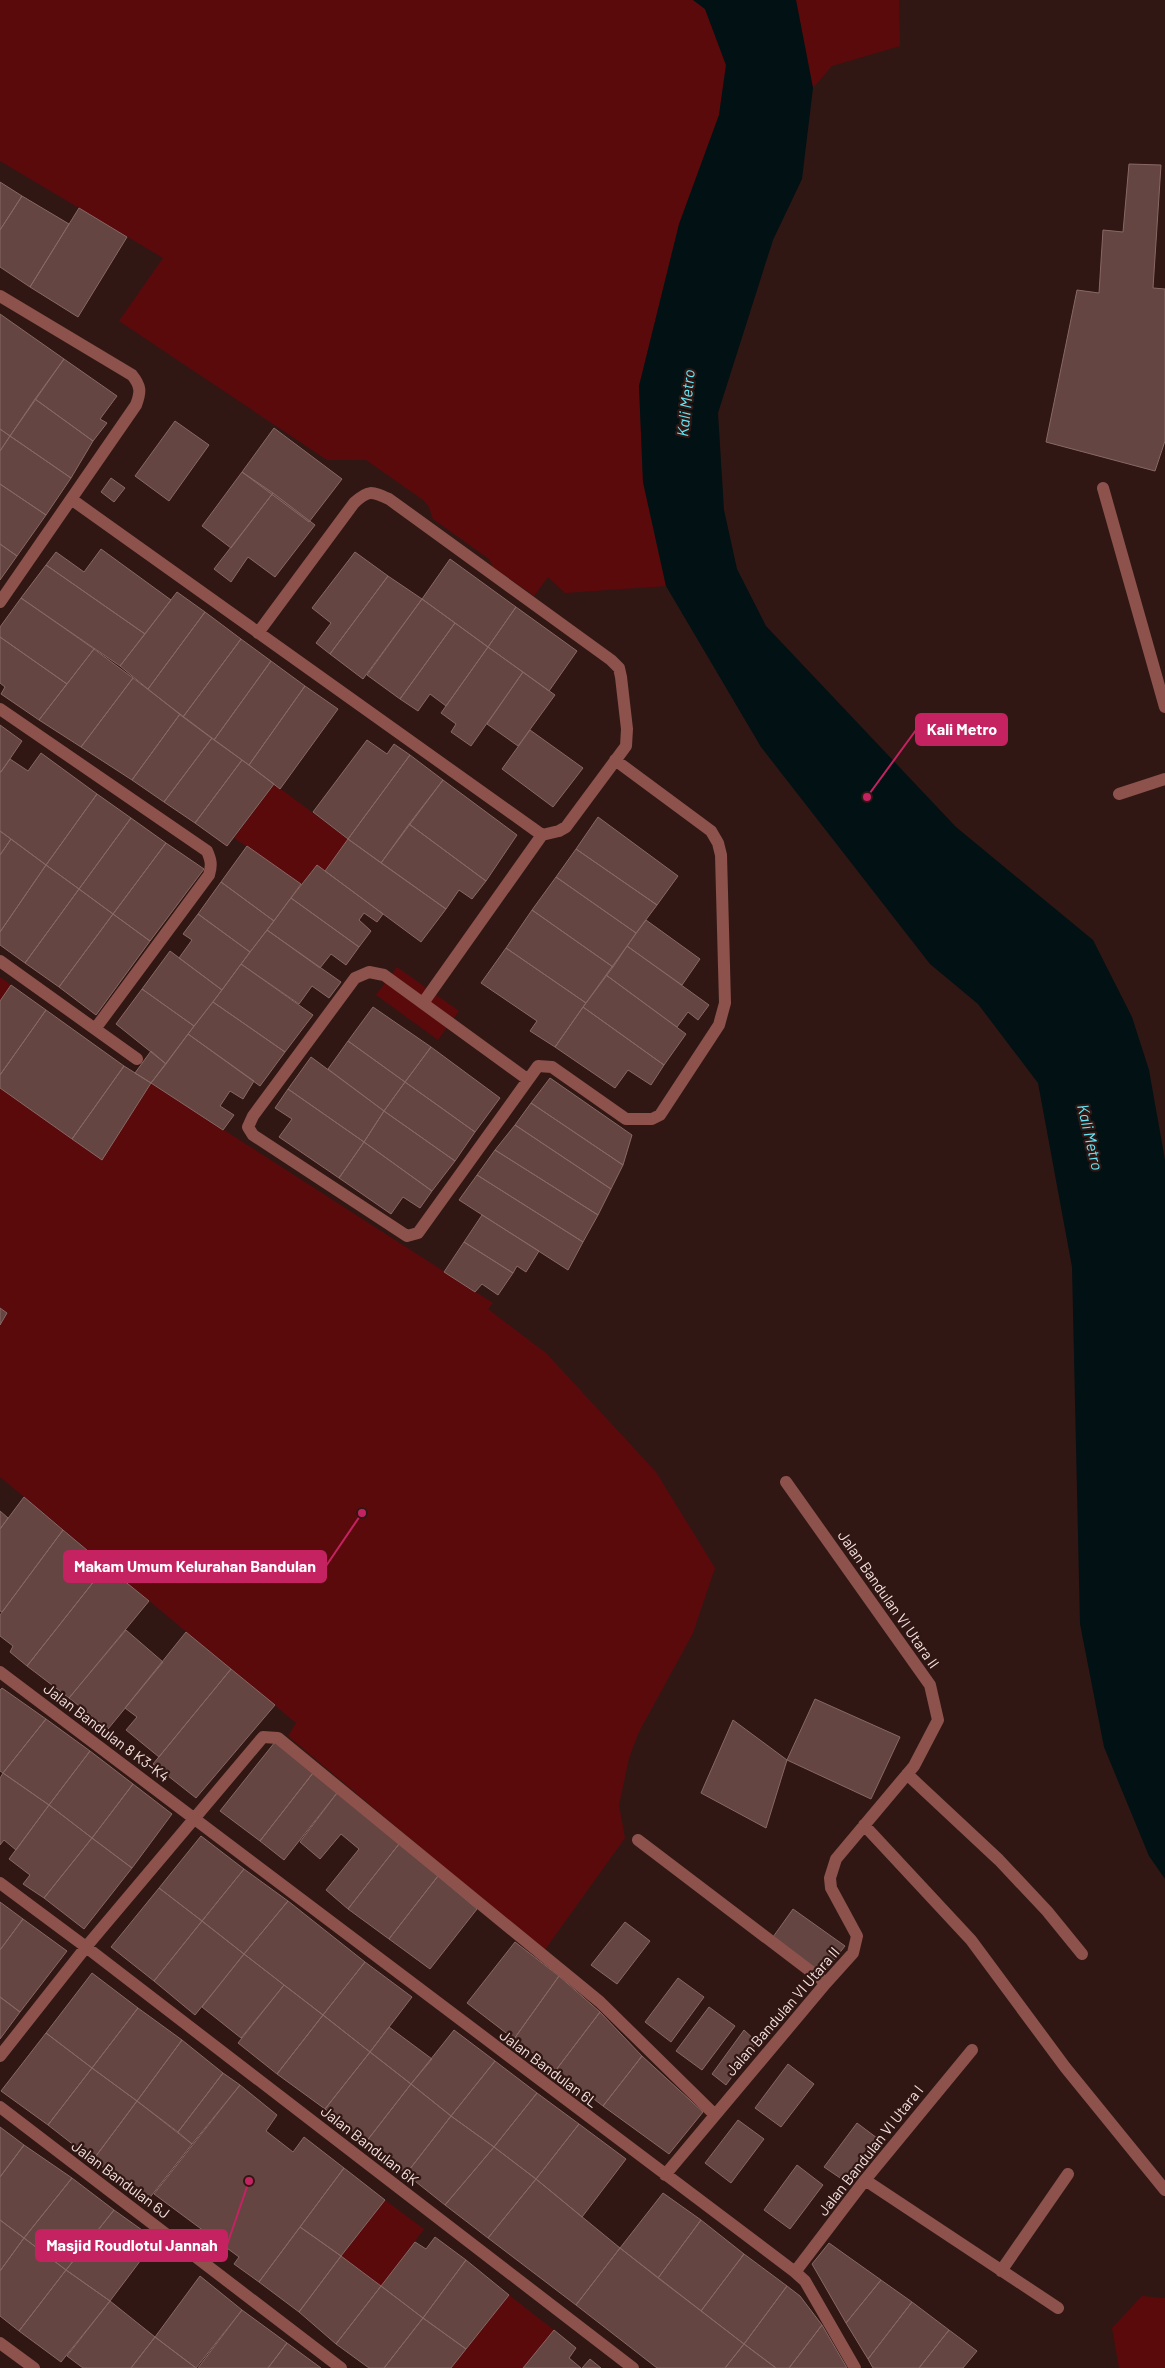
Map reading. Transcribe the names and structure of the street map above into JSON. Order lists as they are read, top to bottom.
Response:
{
  "streets": {
    "street": [
      "Jalan Bandulan VI Utara II",
      "Jalan Bandulan 8 K3-K4",
      "Jalan Bandulan 6L",
      "Jalan Bandulan 6K",
      "Jalan Bandulan VI Utara I",
      "Jalan Bandulan 6J"
    ]
  },
  "crossings": [
    ["Jalan Bandulan VI Utara II", "Jalan Bandulan 6L"],
    ["Jalan Bandulan 8 K3-K4", "Jalan Bandulan 6L"],
    ["Jalan Bandulan 6L", "Jalan Bandulan VI Utara I"]
  ],
  "water": ["Kali Metro"],
  "places": ["Kali Metro", "Makam Umum Kelurahan Bandulan", "Masjid Roudlotul Jannah"]
}
